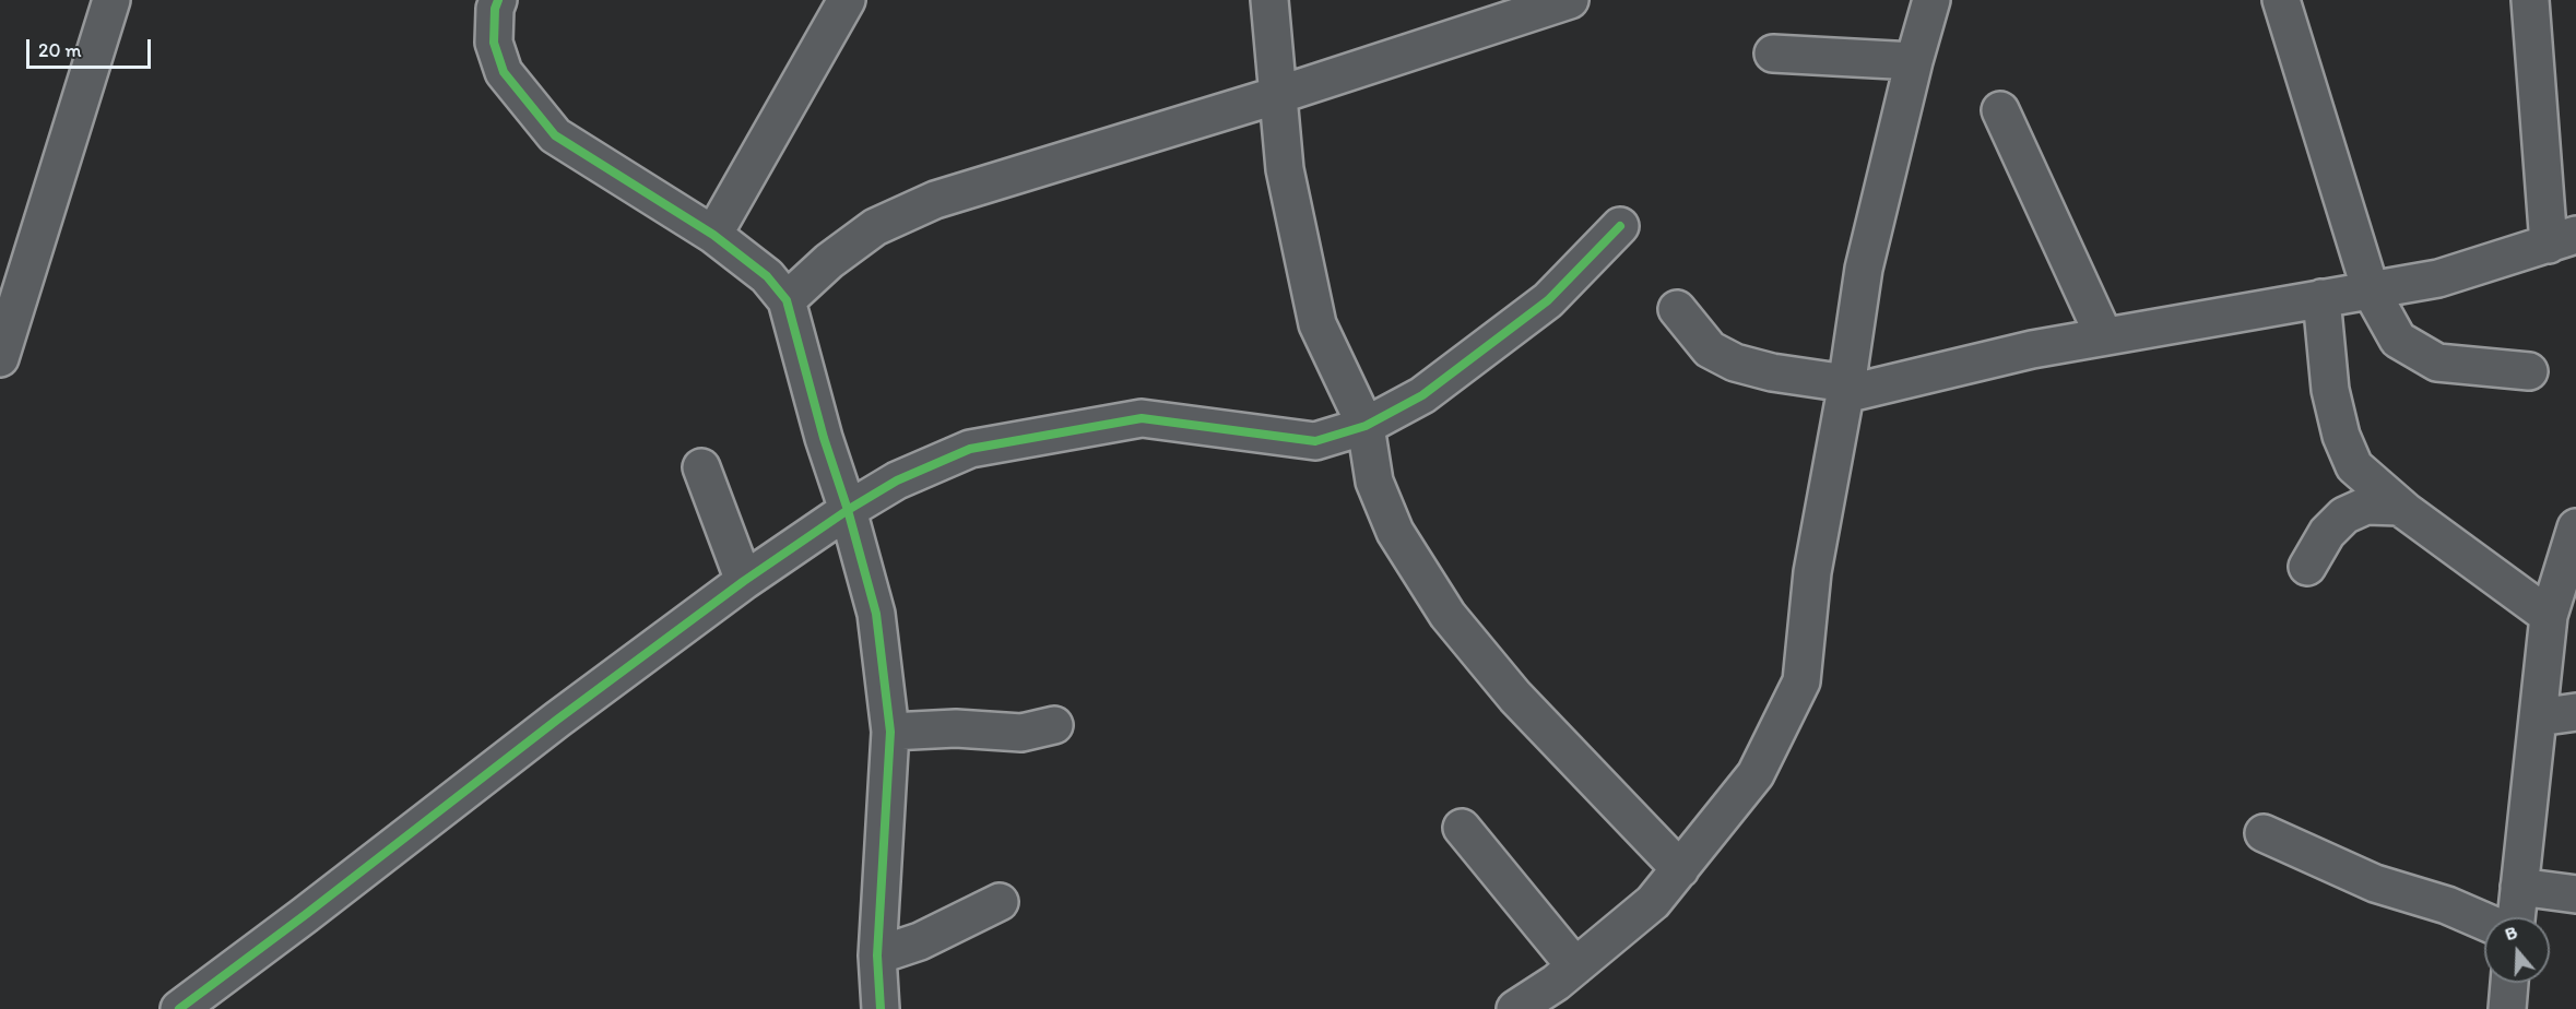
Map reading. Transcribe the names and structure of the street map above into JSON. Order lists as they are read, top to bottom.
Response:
{
  "scale_bar": "20 m",
  "north": "top"
}
